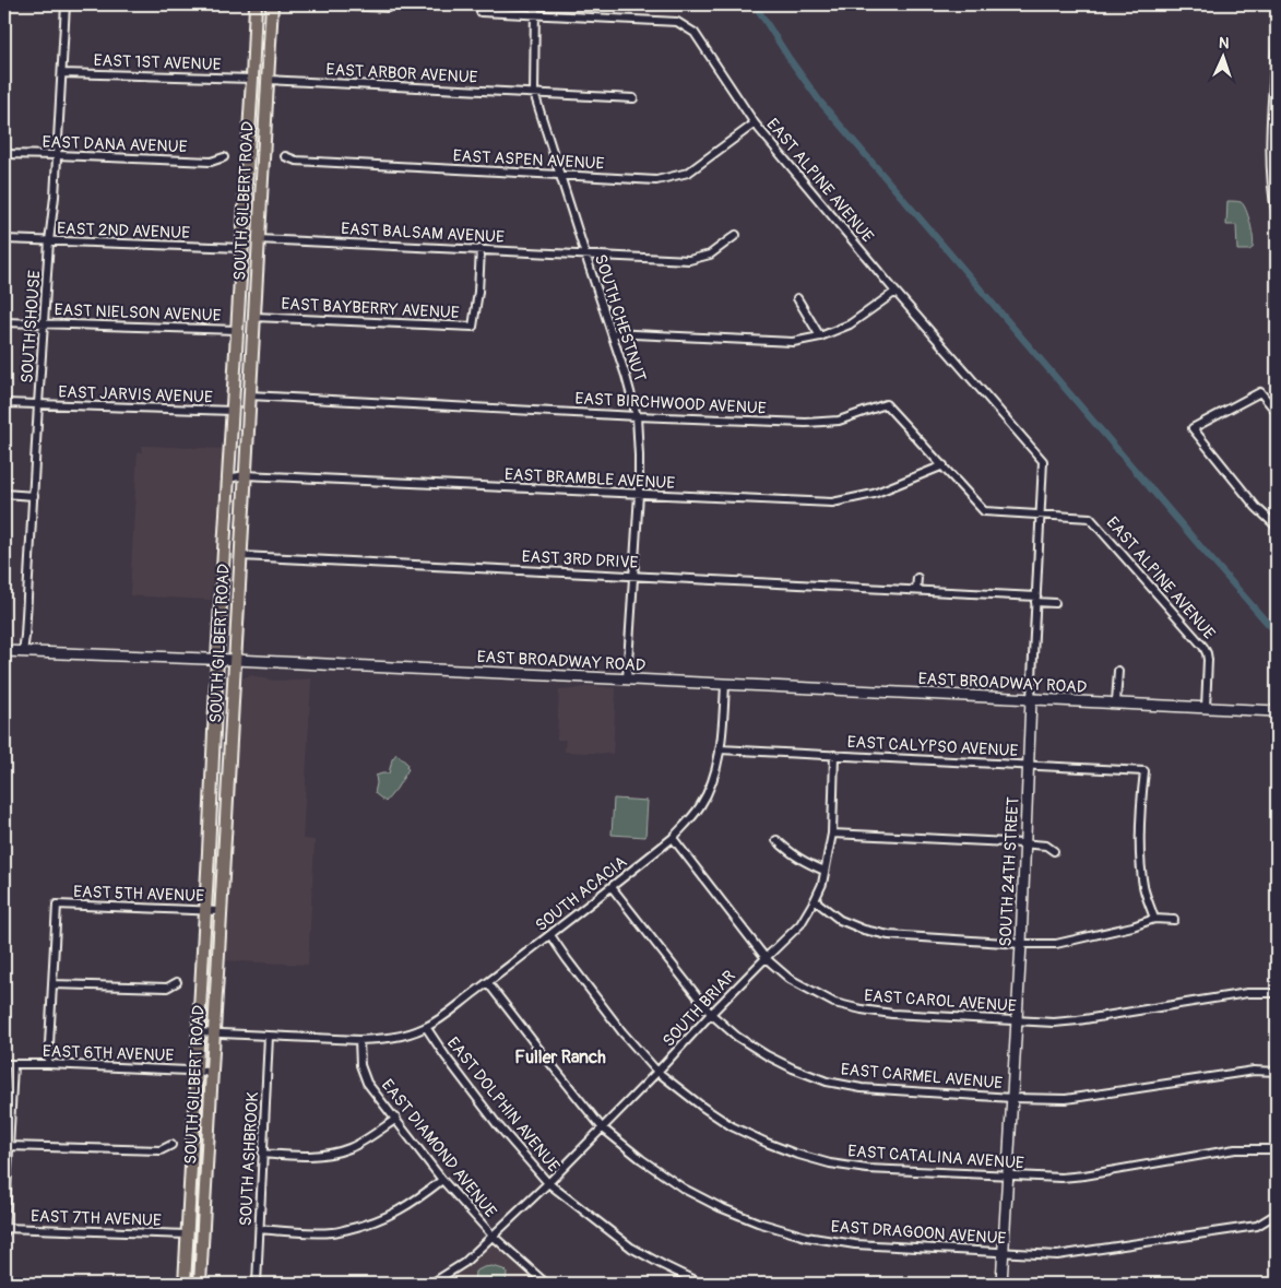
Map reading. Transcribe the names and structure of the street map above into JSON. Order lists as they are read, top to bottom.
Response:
{
  "streets": {
    "main road": ["SOUTH GILBERT ROAD", "EAST BROADWAY ROAD", "SOUTH 24TH STREET"],
    "street": [
      "EAST 1ST AVENUE",
      "EAST ARBOR AVENUE",
      "EAST DANA AVENUE",
      "EAST ASPEN AVENUE",
      "EAST ALPINE AVENUE",
      "EAST 2ND AVENUE",
      "EAST BALSAM AVENUE",
      "EAST BAYBERRY AVENUE",
      "EAST NIELSON AVENUE",
      "SOUTH CHESTNUT",
      "SOUTH SHOUSE",
      "EAST JARVIS AVENUE",
      "EAST BIRCHWOOD AVENUE",
      "EAST BRAMBLE AVENUE",
      "EAST 3RD DRIVE",
      "EAST CALYPSO AVENUE",
      "EAST 5TH AVENUE",
      "SOUTH ACACIA",
      "EAST CAROL AVENUE",
      "SOUTH BRIAR",
      "EAST 6TH AVENUE",
      "EAST CARMEL AVENUE",
      "EAST DOLPHIN AVENUE",
      "EAST DIAMOND AVENUE",
      "EAST CATALINA AVENUE",
      "SOUTH ASHBROOK",
      "EAST 7TH AVENUE",
      "EAST DRAGOON AVENUE"
    ]
  },
  "crossings": [
    ["EAST 1ST AVENUE", "SOUTH GILBERT ROAD"],
    ["EAST 1ST AVENUE", "SOUTH SHOUSE"],
    ["EAST ARBOR AVENUE", "SOUTH GILBERT ROAD"],
    ["EAST ARBOR AVENUE", "SOUTH CHESTNUT"],
    ["EAST DANA AVENUE", "SOUTH SHOUSE"],
    ["EAST ASPEN AVENUE", "EAST ALPINE AVENUE"],
    ["EAST ASPEN AVENUE", "SOUTH CHESTNUT"],
    ["EAST ALPINE AVENUE", "SOUTH CHESTNUT"],
    ["EAST ALPINE AVENUE", "EAST BIRCHWOOD AVENUE"],
    ["EAST ALPINE AVENUE", "EAST BROADWAY ROAD"],
    ["EAST ALPINE AVENUE", "SOUTH 24TH STREET"],
    ["SOUTH GILBERT ROAD", "EAST 2ND AVENUE"],
    ["SOUTH GILBERT ROAD", "EAST BALSAM AVENUE"],
    ["SOUTH GILBERT ROAD", "EAST BAYBERRY AVENUE"],
    ["SOUTH GILBERT ROAD", "EAST NIELSON AVENUE"],
    ["SOUTH GILBERT ROAD", "EAST JARVIS AVENUE"],
    ["SOUTH GILBERT ROAD", "EAST BIRCHWOOD AVENUE"],
    ["SOUTH GILBERT ROAD", "EAST BRAMBLE AVENUE"],
    ["SOUTH GILBERT ROAD", "EAST 3RD DRIVE"],
    ["SOUTH GILBERT ROAD", "EAST BROADWAY ROAD"],
    ["SOUTH GILBERT ROAD", "EAST 5TH AVENUE"],
    ["SOUTH GILBERT ROAD", "SOUTH ACACIA"],
    ["SOUTH GILBERT ROAD", "EAST 6TH AVENUE"],
    ["SOUTH GILBERT ROAD", "EAST 7TH AVENUE"],
    ["EAST 2ND AVENUE", "SOUTH SHOUSE"],
    ["EAST BALSAM AVENUE", "EAST BAYBERRY AVENUE"],
    ["EAST BALSAM AVENUE", "SOUTH CHESTNUT"],
    ["EAST NIELSON AVENUE", "SOUTH SHOUSE"],
    ["SOUTH CHESTNUT", "EAST BIRCHWOOD AVENUE"],
    ["SOUTH CHESTNUT", "EAST BRAMBLE AVENUE"],
    ["SOUTH CHESTNUT", "EAST 3RD DRIVE"],
    ["SOUTH CHESTNUT", "EAST BROADWAY ROAD"],
    ["SOUTH SHOUSE", "EAST JARVIS AVENUE"],
    ["SOUTH SHOUSE", "EAST BROADWAY ROAD"],
    ["EAST BIRCHWOOD AVENUE", "EAST BRAMBLE AVENUE"],
    ["EAST BIRCHWOOD AVENUE", "SOUTH 24TH STREET"],
    ["EAST 3RD DRIVE", "SOUTH 24TH STREET"],
    ["EAST BROADWAY ROAD", "SOUTH 24TH STREET"],
    ["EAST BROADWAY ROAD", "SOUTH ACACIA"],
    ["EAST CALYPSO AVENUE", "SOUTH 24TH STREET"],
    ["EAST CALYPSO AVENUE", "SOUTH ACACIA"],
    ["EAST CALYPSO AVENUE", "SOUTH BRIAR"],
    ["SOUTH 24TH STREET", "EAST CAROL AVENUE"],
    ["SOUTH 24TH STREET", "EAST CARMEL AVENUE"],
    ["SOUTH 24TH STREET", "EAST CATALINA AVENUE"],
    ["SOUTH 24TH STREET", "EAST DRAGOON AVENUE"],
    ["SOUTH ACACIA", "EAST CAROL AVENUE"],
    ["SOUTH ACACIA", "EAST CARMEL AVENUE"],
    ["SOUTH ACACIA", "EAST DOLPHIN AVENUE"],
    ["SOUTH ACACIA", "EAST DIAMOND AVENUE"],
    ["SOUTH ACACIA", "EAST CATALINA AVENUE"],
    ["SOUTH ACACIA", "SOUTH ASHBROOK"],
    ["SOUTH ACACIA", "EAST DRAGOON AVENUE"],
    ["EAST CAROL AVENUE", "SOUTH BRIAR"],
    ["SOUTH BRIAR", "EAST CARMEL AVENUE"],
    ["SOUTH BRIAR", "EAST DOLPHIN AVENUE"],
    ["SOUTH BRIAR", "EAST DIAMOND AVENUE"],
    ["SOUTH BRIAR", "EAST CATALINA AVENUE"],
    ["SOUTH BRIAR", "EAST DRAGOON AVENUE"]
  ],
  "districts": ["Fuller Ranch"],
  "north": "top"
}
